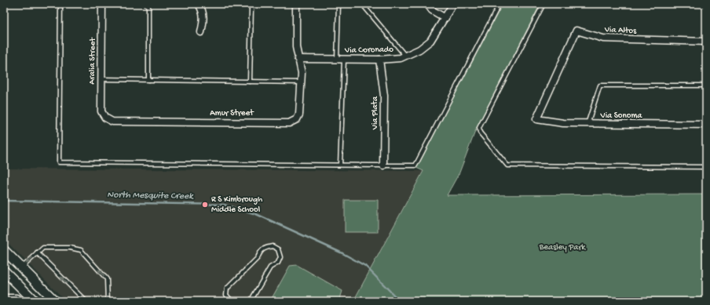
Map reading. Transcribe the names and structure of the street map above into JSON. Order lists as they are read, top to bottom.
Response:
{
  "streets": {
    "street": [
      "Via Altos",
      "Via Coronado",
      "Aralia Street",
      "Via Plata",
      "Amur Street",
      "Via Sonoma"
    ]
  },
  "crossings": [
    ["Via Altos", "Via Sonoma"],
    ["Via Coronado", "Via Plata"],
    ["Via Coronado", "Amur Street"],
    ["Aralia Street", "Amur Street"]
  ],
  "water": ["North Mesquite Creek"],
  "parks": ["Beasley Park"],
  "places": ["R S Kimbrough Middle School"]
}
